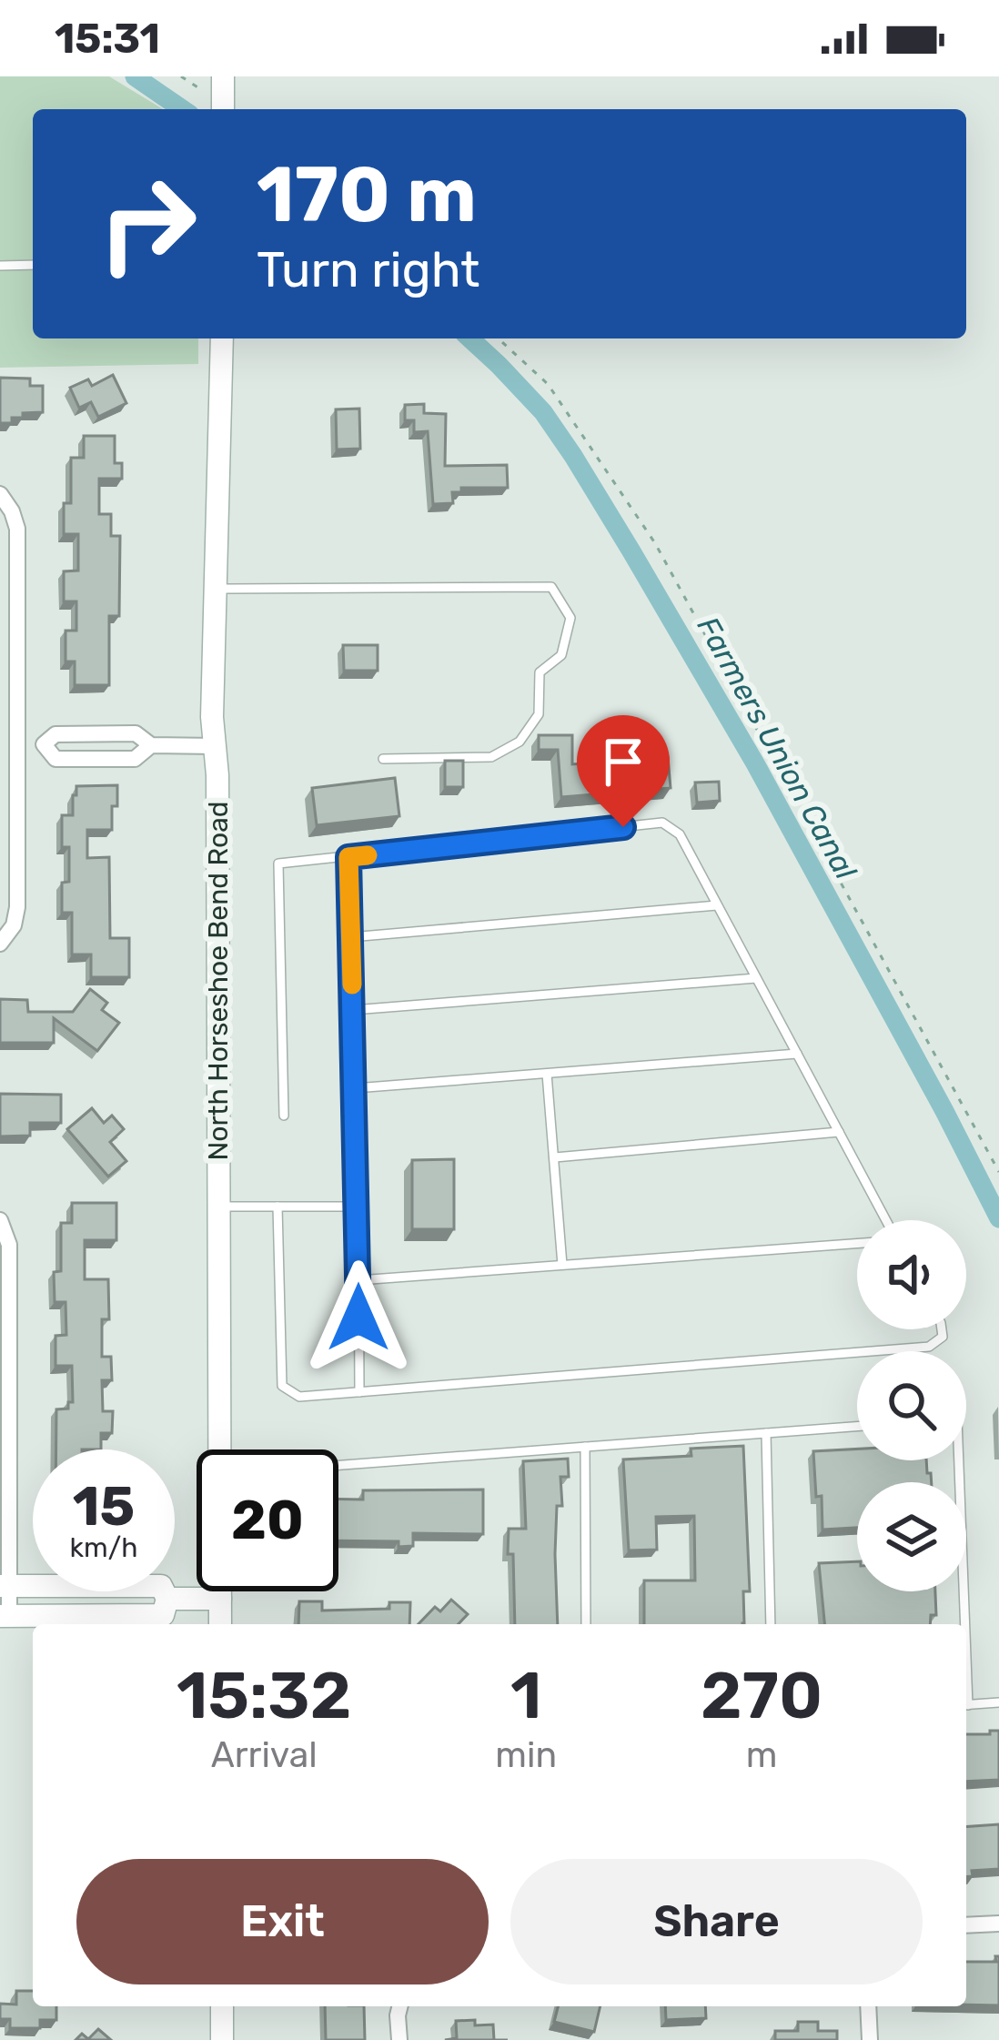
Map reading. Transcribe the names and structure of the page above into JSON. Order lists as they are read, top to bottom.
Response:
{
  "streets": {
    "street": ["North Horseshoe Bend Road"]
  },
  "water": ["Farmers Union Canal"],
  "page": {
    "status": "15:31",
    "turn": ["170 m", "Turn right"],
    "speed": "15 km/h",
    "limit": "20",
    "eta": [
      "15:32",
      "Arrival",
      "1",
      "min",
      "270",
      "m"
    ],
    "buttons": ["Exit", "Share"]
  }
}
